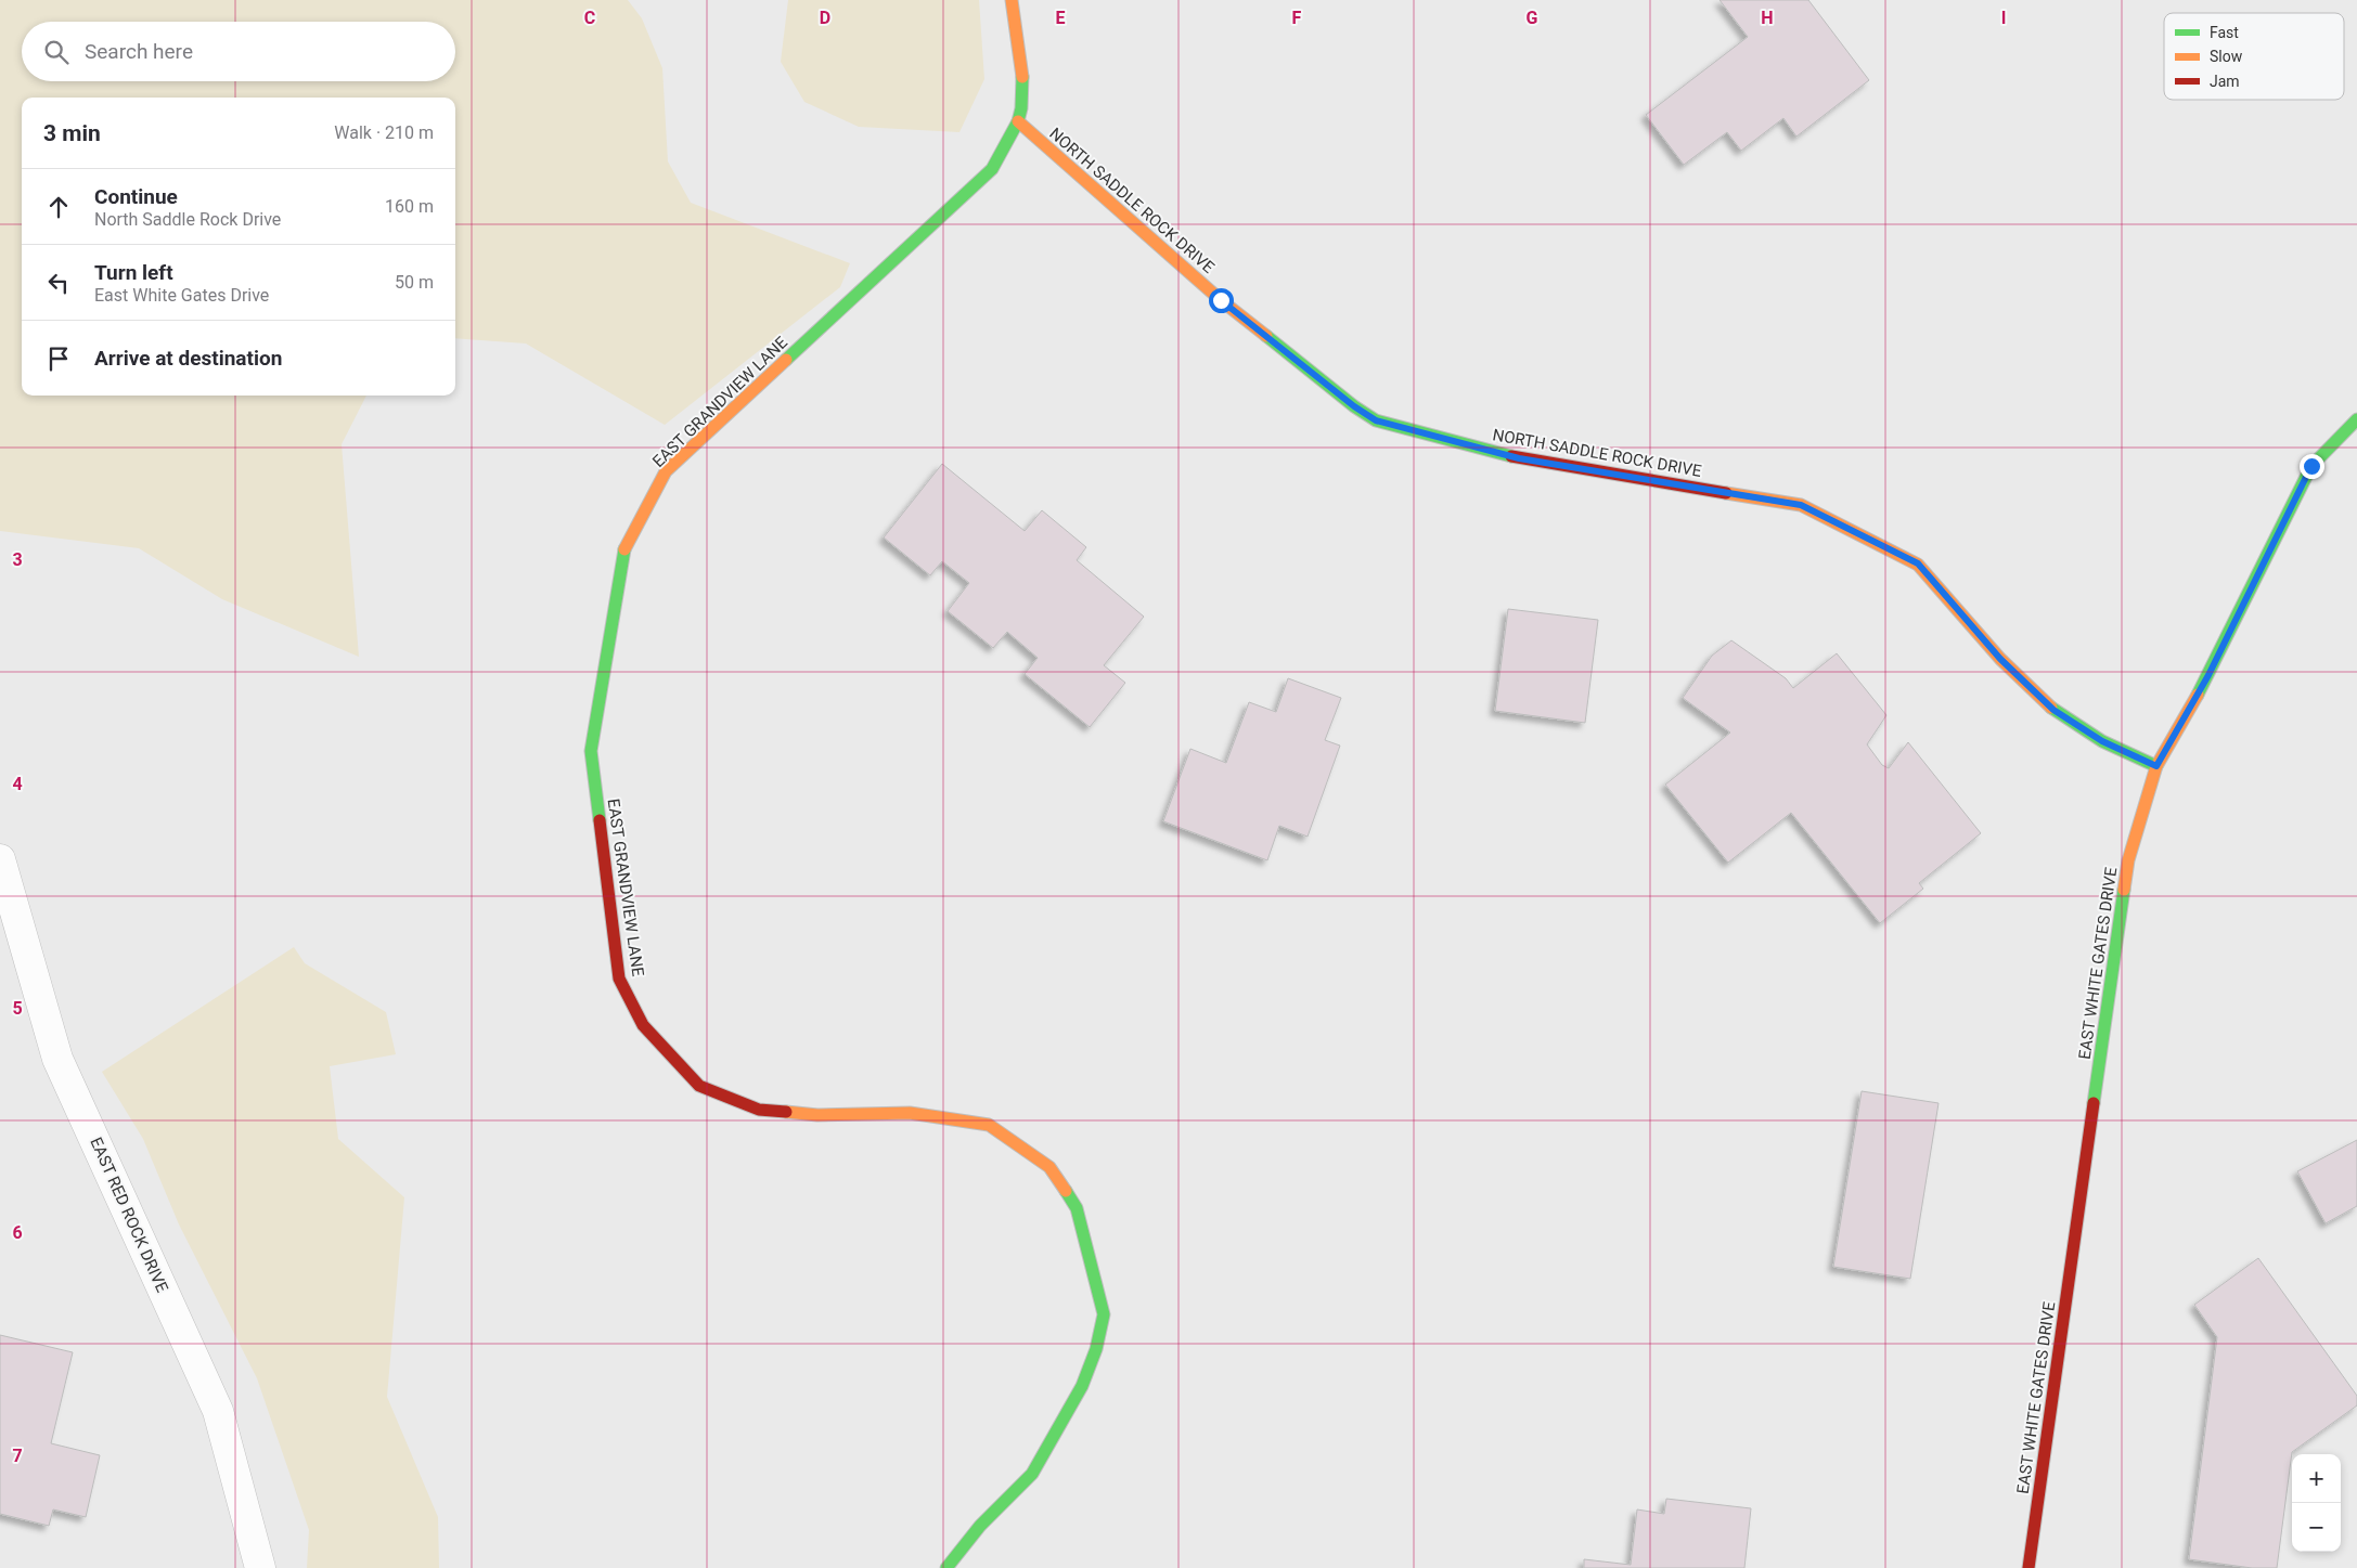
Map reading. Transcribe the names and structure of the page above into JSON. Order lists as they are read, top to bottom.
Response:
{
  "streets": {
    "street": [
      "NORTH SADDLE ROCK DRIVE",
      "EAST GRANDVIEW LANE",
      "EAST WHITE GATES DRIVE",
      "EAST RED ROCK DRIVE"
    ]
  },
  "crossings": [
    ["NORTH SADDLE ROCK DRIVE", "EAST GRANDVIEW LANE"],
    ["NORTH SADDLE ROCK DRIVE", "EAST WHITE GATES DRIVE"]
  ],
  "legend": ["Fast", "Slow", "Jam"],
  "page": {
    "search": "Search here",
    "heading": ["3 min", "Walk · 210 m"],
    "list": [
      ["Continue", "North Saddle Rock Drive", "160 m"],
      ["Turn left", "East White Gates Drive", "50 m"],
      "Arrive at destination"
    ],
    "map_buttons": ["+", "−"]
  },
  "grid": {
    "columns": [
      "C",
      "D",
      "E",
      "F",
      "G",
      "H",
      "I"
    ],
    "rows": [
      "3",
      "4",
      "5",
      "6",
      "7"
    ]
  }
}
